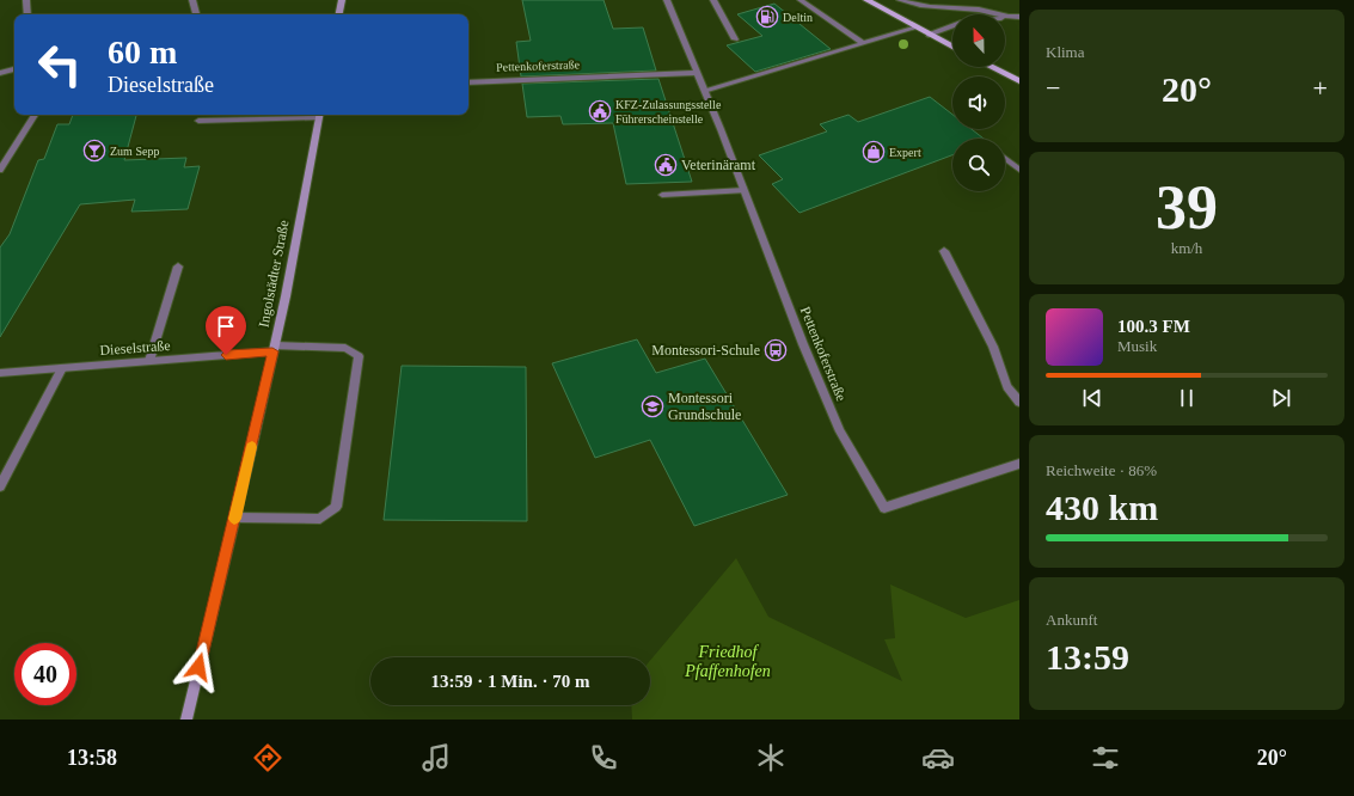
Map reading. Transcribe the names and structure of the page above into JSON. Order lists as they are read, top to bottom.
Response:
{
  "streets": {
    "street": ["Pettenkoferstraße", "Ingolstädter Straße", "Dieselstraße"]
  },
  "crossings": [
    ["Ingolstädter Straße", "Dieselstraße"]
  ],
  "parks": ["Friedhof Pfaffenhofen"],
  "places": {
    "fuel station": ["Deltin"],
    "public building": ["KFZ-Zulassungsstelle Führerscheinstelle", "Veterinäramt"],
    "bar": ["Zum Sepp"],
    "shop": ["Expert"],
    "bus stop": ["Montessori-Schule"],
    "school or university": ["Montessori Grundschule"]
  },
  "north": "top",
  "page": {
    "tile": [
      "Klima",
      ["39", "km/h"],
      ["Reichweite · 86%", "430 km"],
      ["Ankunft", "13:59"]
    ],
    "turn": ["60 m", "Dieselstraße"],
    "heat": ["−", "20°", "+"],
    "song": ["100.3 FM", "Musik"],
    "limit": "40",
    "trip": "13:59 · 1 Min. · 70 m",
    "tabs": ["13:58", "20°"]
  }
}
